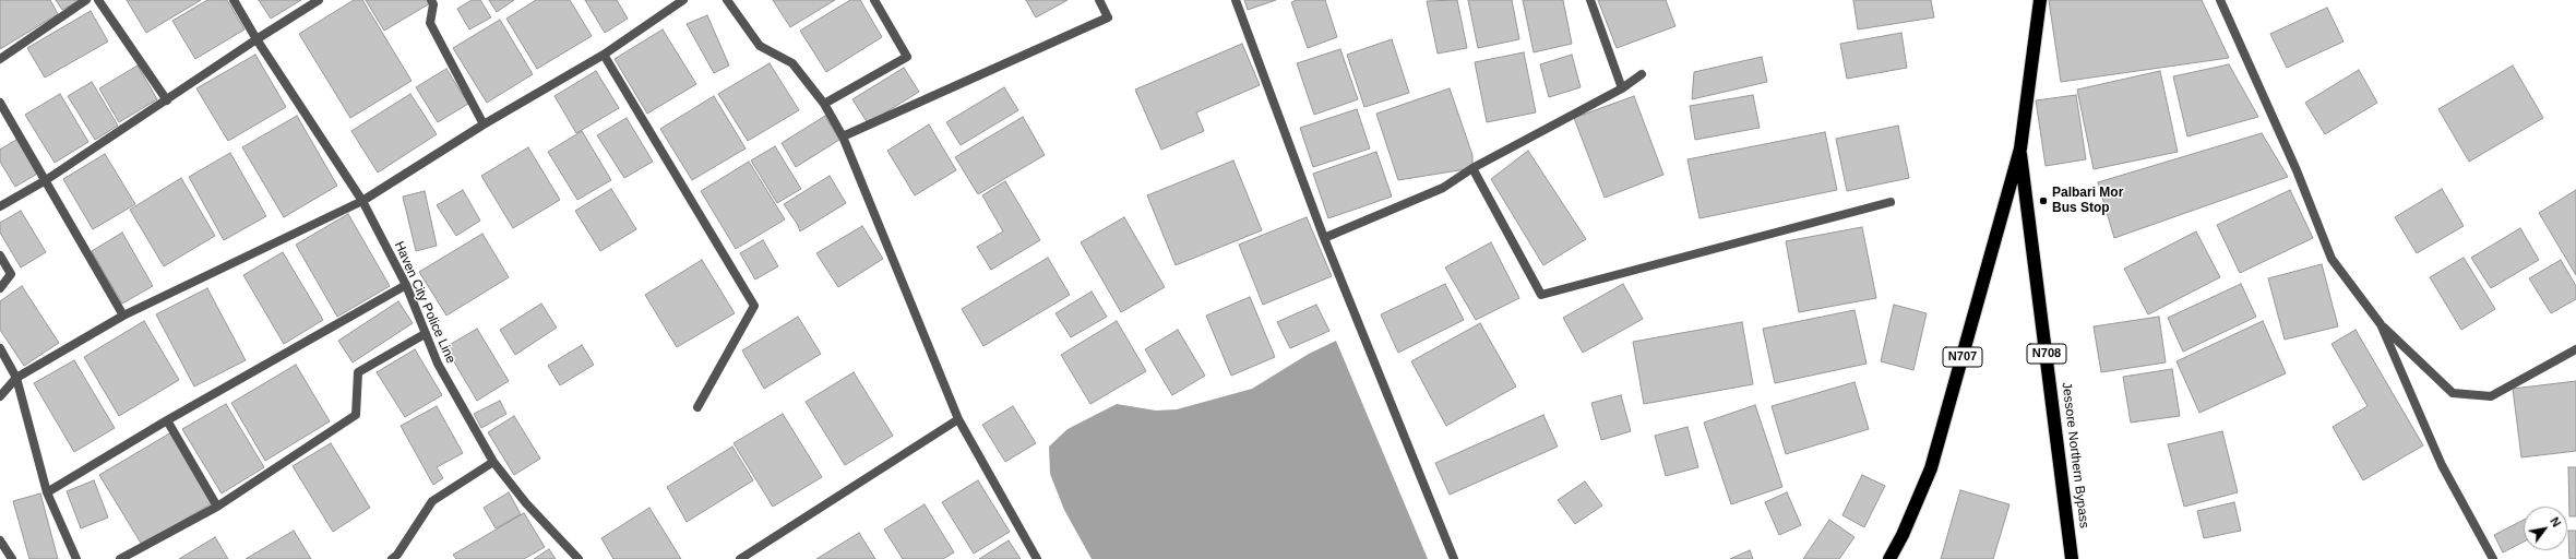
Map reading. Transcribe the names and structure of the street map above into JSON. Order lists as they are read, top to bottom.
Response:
{
  "streets": {
    "highway": ["N708", "N707", "Jessore Northern Bypass"],
    "street": ["Haven City Police Line"]
  },
  "crossings": [
    ["N707", "Jessore Northern Bypass"]
  ],
  "places": ["Palbari Mor Bus Stop"],
  "north": "top right"
}
